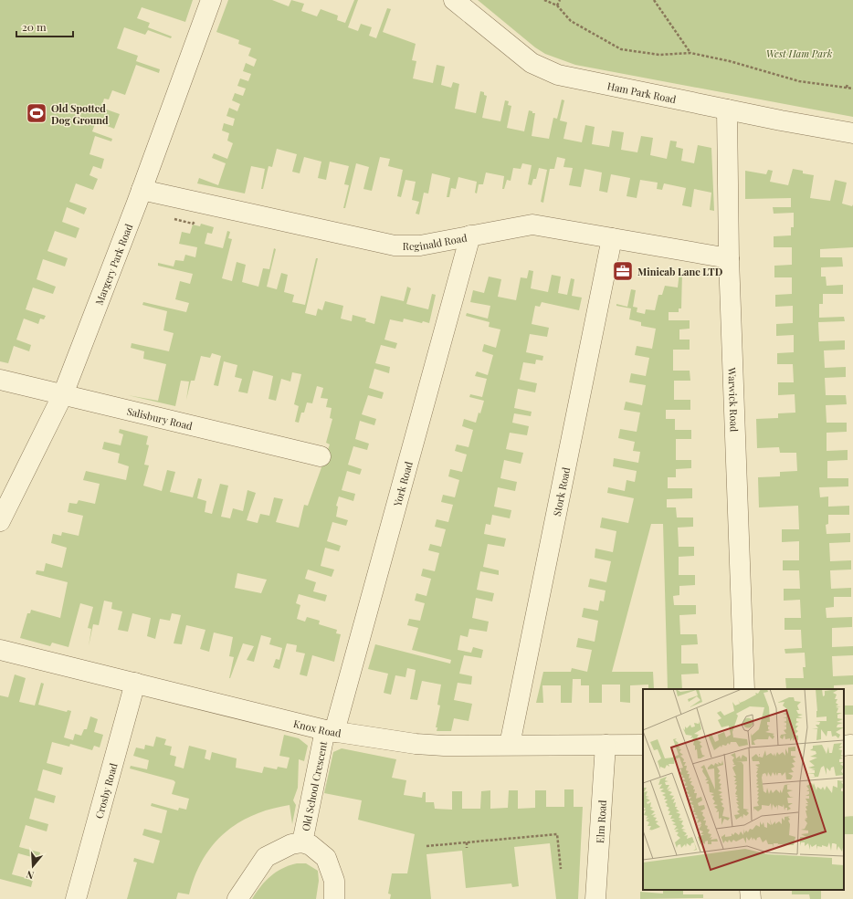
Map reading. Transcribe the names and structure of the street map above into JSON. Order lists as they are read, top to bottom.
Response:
{
  "streets": {
    "street": [
      "Ham Park Road",
      "Reginald Road",
      "Margery Park Road",
      "Warwick Road",
      "Salisbury Road",
      "York Road",
      "Stork Road",
      "Knox Road",
      "Old School Crescent",
      "Crosby Road",
      "Elm Road"
    ]
  },
  "crossings": [
    ["Ham Park Road", "Warwick Road"],
    ["Reginald Road", "Margery Park Road"],
    ["Reginald Road", "Warwick Road"],
    ["Reginald Road", "York Road"],
    ["Reginald Road", "Stork Road"],
    ["Margery Park Road", "Salisbury Road"],
    ["York Road", "Knox Road"],
    ["York Road", "Old School Crescent"],
    ["Stork Road", "Knox Road"],
    ["Knox Road", "Old School Crescent"],
    ["Knox Road", "Crosby Road"],
    ["Knox Road", "Elm Road"]
  ],
  "parks": ["West Ham Park"],
  "places": {
    "sports": ["Old Spotted Dog Ground"],
    "office": ["Minicab Lane LTD"]
  },
  "scale_bar": "20 m",
  "north": "bottom"
}
